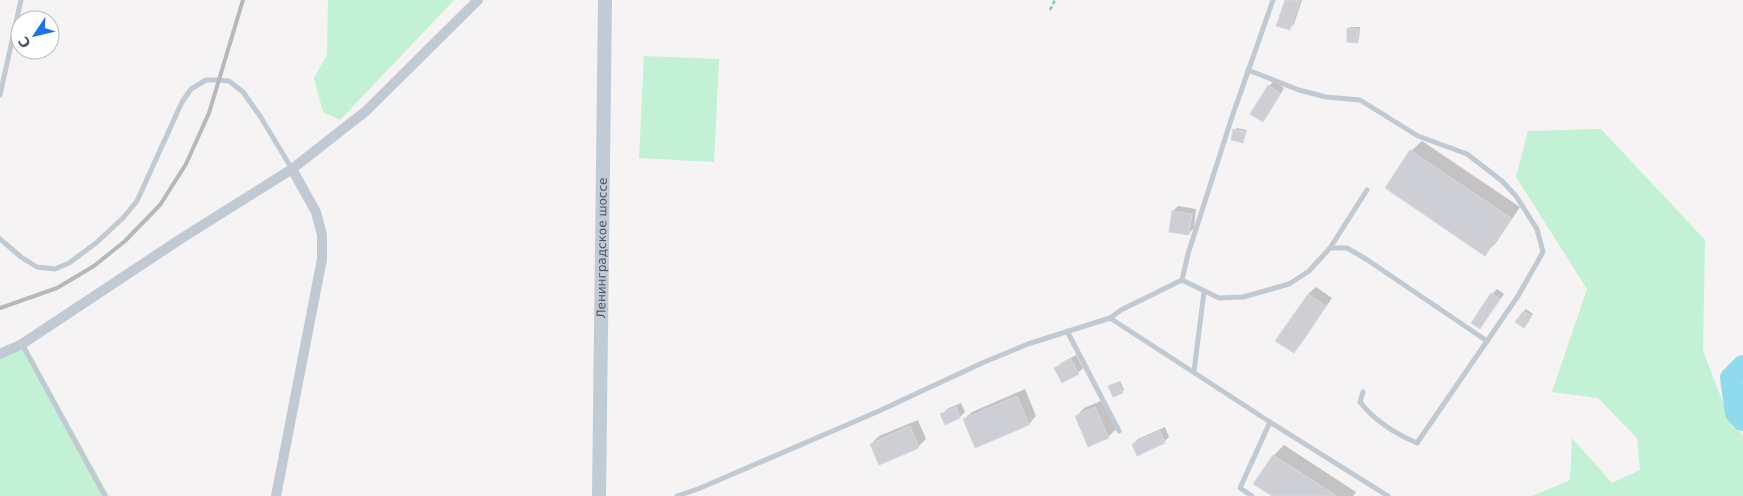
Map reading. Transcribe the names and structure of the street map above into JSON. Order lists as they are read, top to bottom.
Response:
{
  "streets": {
    "main road": ["Ленинградское шоссе"]
  },
  "north": "bottom left"
}
